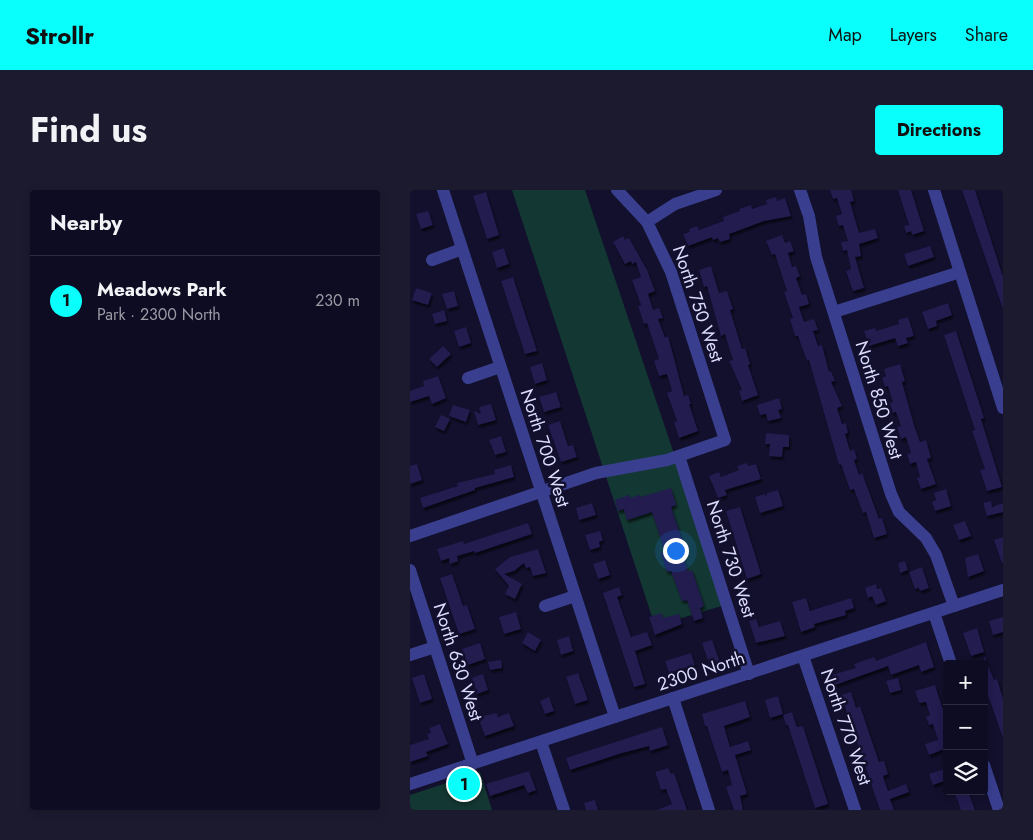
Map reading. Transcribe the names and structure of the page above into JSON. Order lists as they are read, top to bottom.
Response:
{
  "streets": {
    "street": [
      "North 750 West",
      "North 850 West",
      "North 700 West",
      "North 730 West",
      "North 630 West",
      "2300 North",
      "North 770 West"
    ]
  },
  "crossings": [
    ["North 750 West", "North 730 West"],
    ["North 850 West", "2300 North"],
    ["North 700 West", "2300 North"],
    ["North 730 West", "2300 North"],
    ["North 630 West", "2300 North"],
    ["2300 North", "North 770 West"]
  ],
  "page": {
    "header": "Strollr",
    "nav": ["Map", "Layers", "Share"],
    "title": "Find us",
    "buttons": "Directions",
    "heading": "Nearby",
    "list": [
      {
        "mark": "1",
        "name": "Meadows Park",
        "note": "Park · 2300 North",
        "value": "230 m"
      }
    ],
    "map_buttons": ["+", "−"],
    "pins": "1"
  }
}
